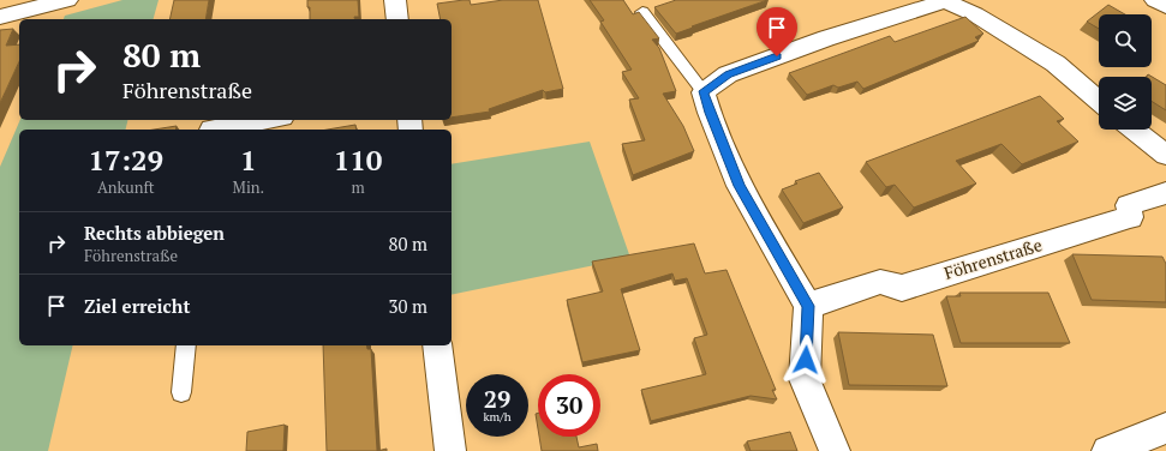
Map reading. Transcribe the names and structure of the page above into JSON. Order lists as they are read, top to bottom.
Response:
{
  "streets": {
    "street": ["Föhrenstraße"]
  },
  "page": {
    "turn": ["80 m", "Föhrenstraße"],
    "eta": [
      "17:29",
      "Ankunft",
      "1",
      "Min.",
      "110",
      "m"
    ],
    "list": [
      {
        "name": "Rechts abbiegen",
        "note": "Föhrenstraße",
        "value": "80 m"
      },
      {
        "name": "Ziel erreicht",
        "value": "30 m"
      }
    ],
    "speed": "29 km/h",
    "limit": "30"
  }
}
